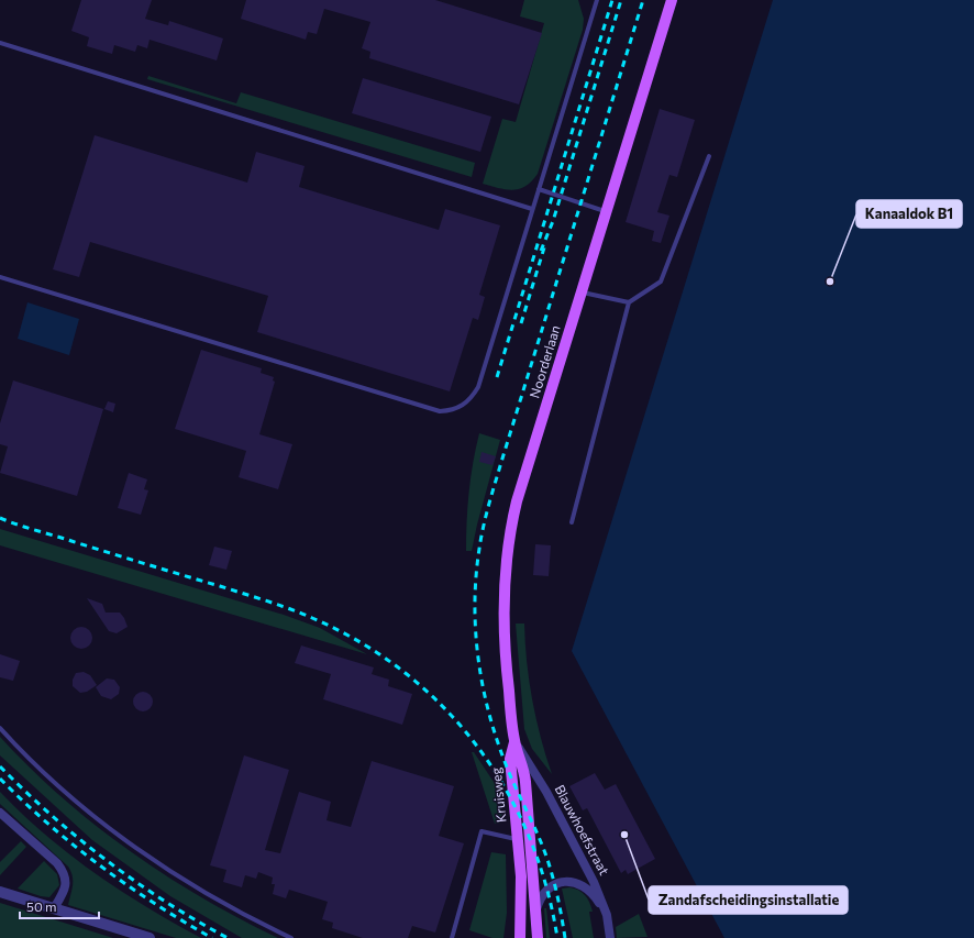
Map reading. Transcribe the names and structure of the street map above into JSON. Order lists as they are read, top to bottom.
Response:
{
  "streets": {
    "main road": ["Noorderlaan", "Kruisweg"],
    "street": ["Blauwhoefstraat"]
  },
  "crossings": [
    ["Noorderlaan", "Kruisweg"],
    ["Noorderlaan", "Blauwhoefstraat"],
    ["Kruisweg", "Blauwhoefstraat"]
  ],
  "places": ["Kanaaldok B1", "Zandafscheidingsinstallatie"],
  "scale_bar": "50 m"
}
